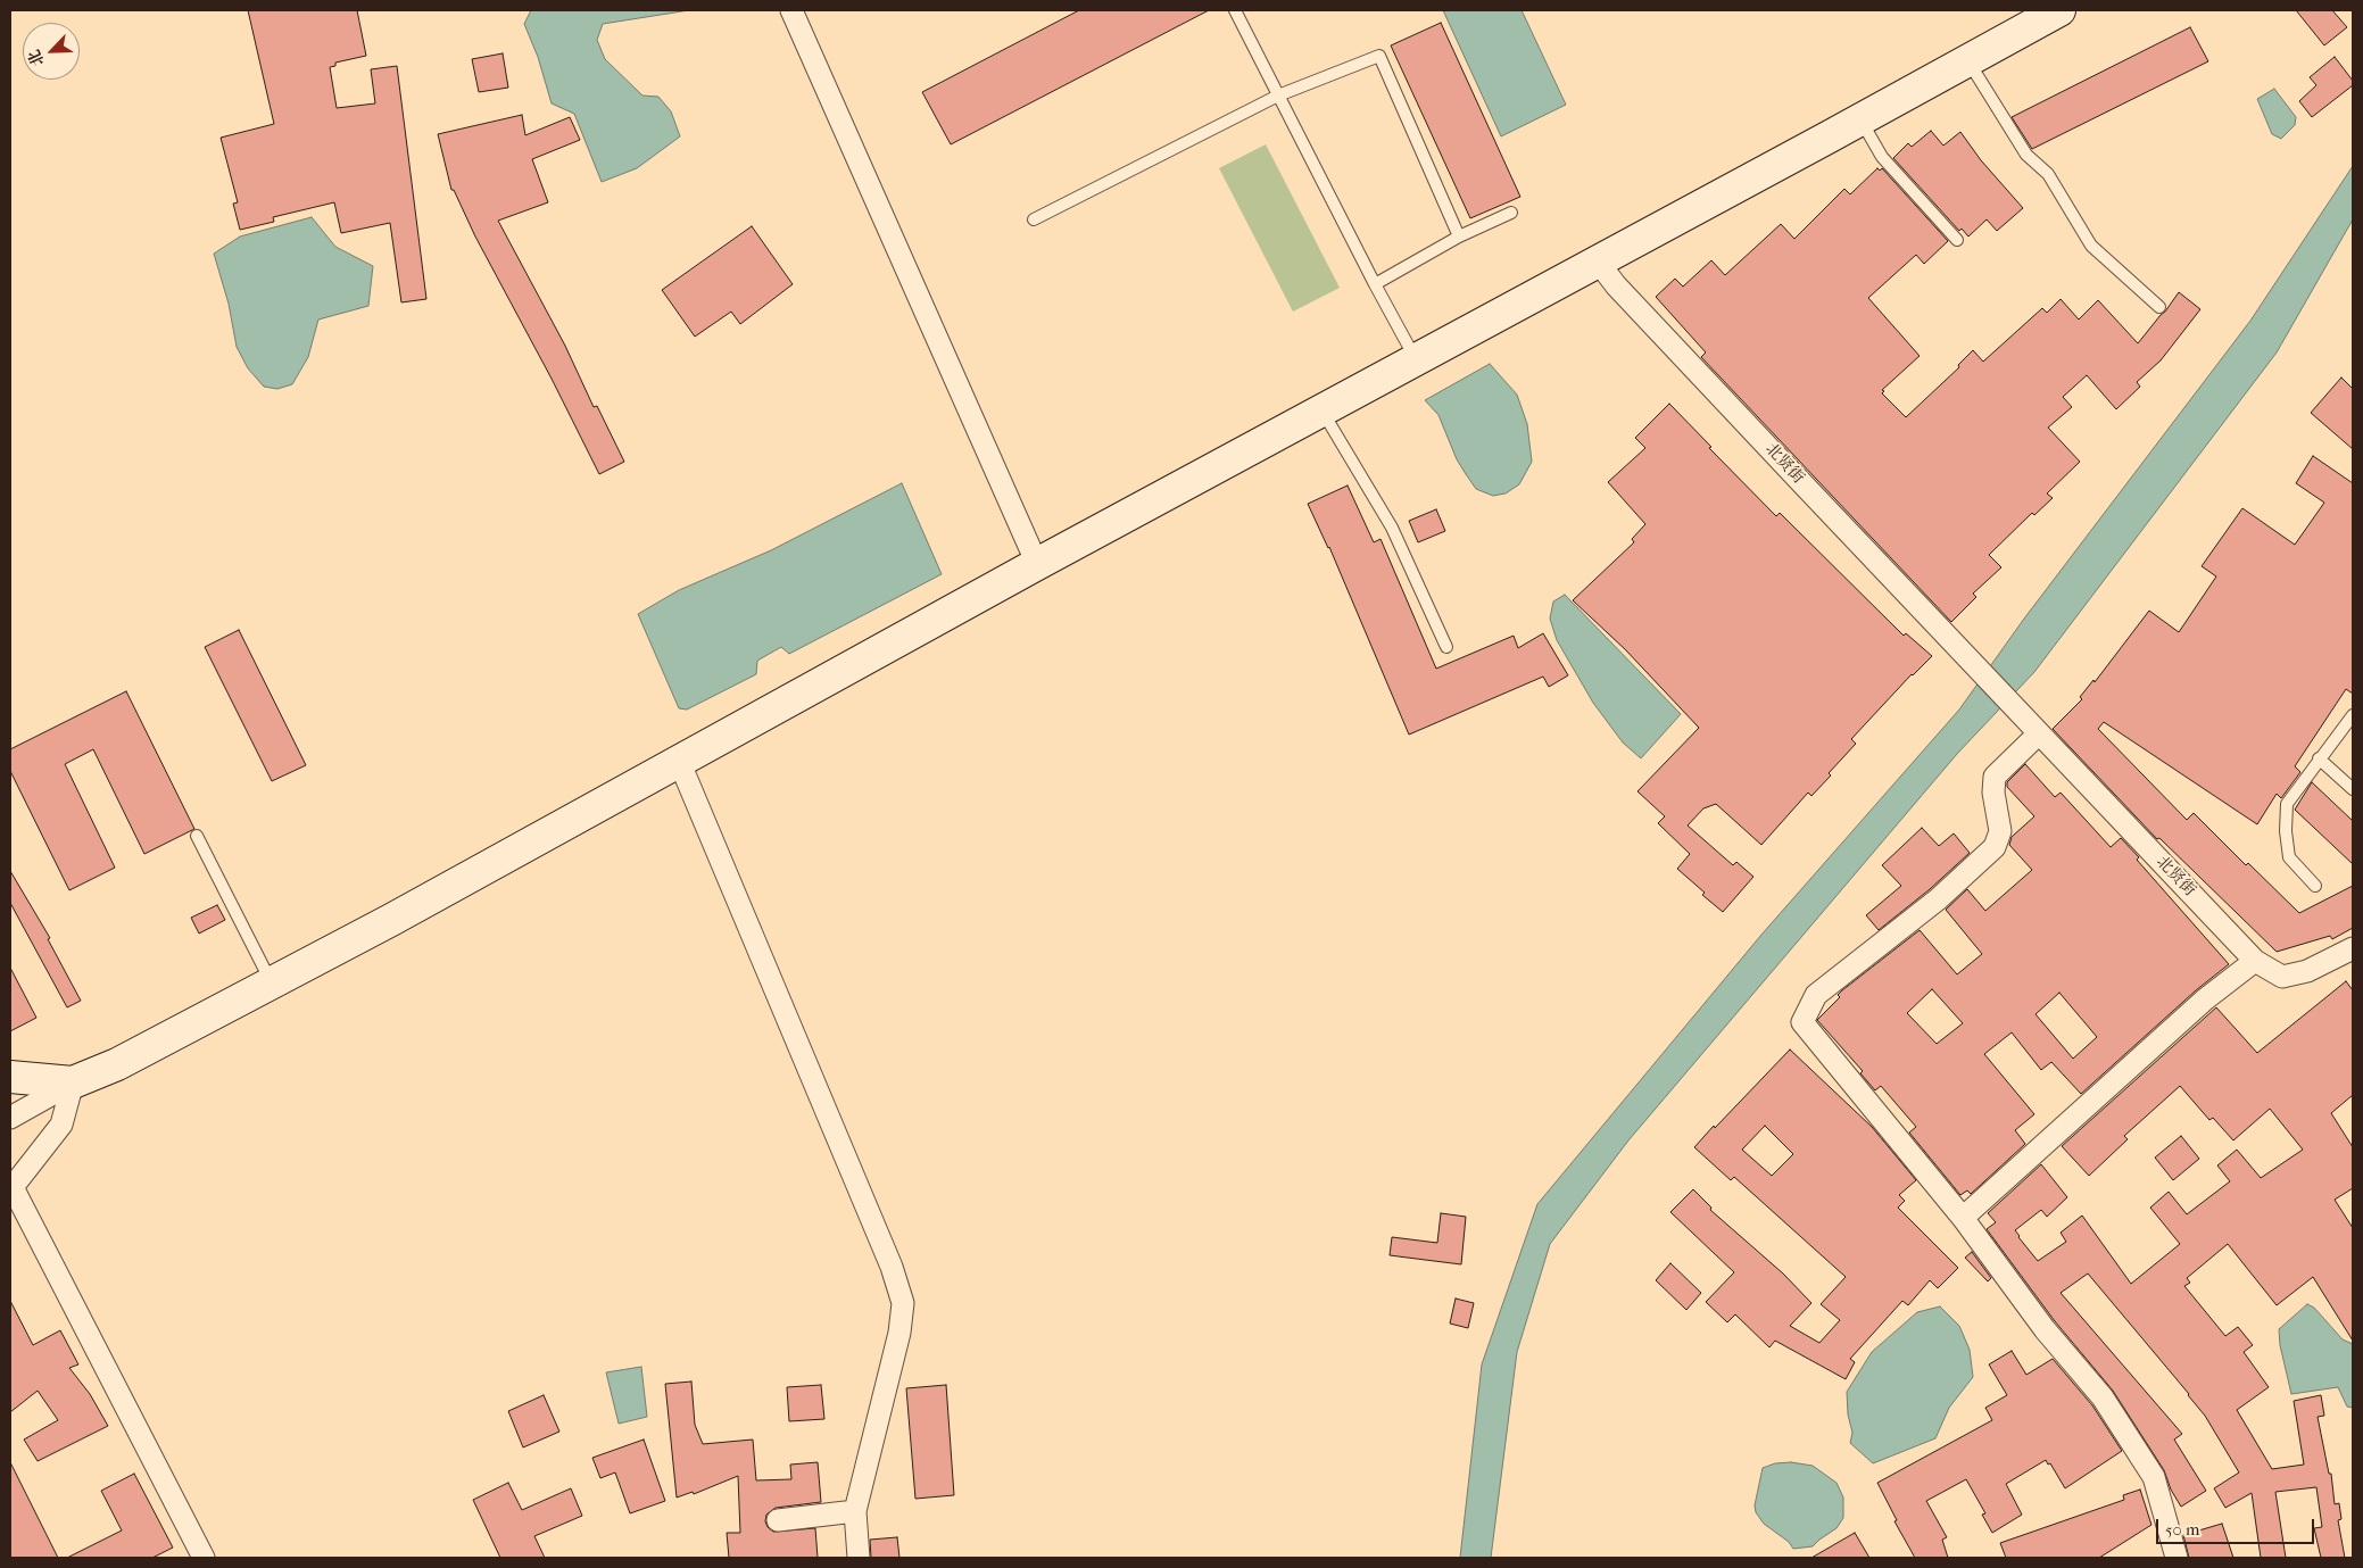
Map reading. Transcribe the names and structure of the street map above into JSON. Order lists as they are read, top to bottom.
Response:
{
  "streets": {
    "street": ["北贤街"]
  },
  "scale_bar": "50 m",
  "north": "bottom left"
}
